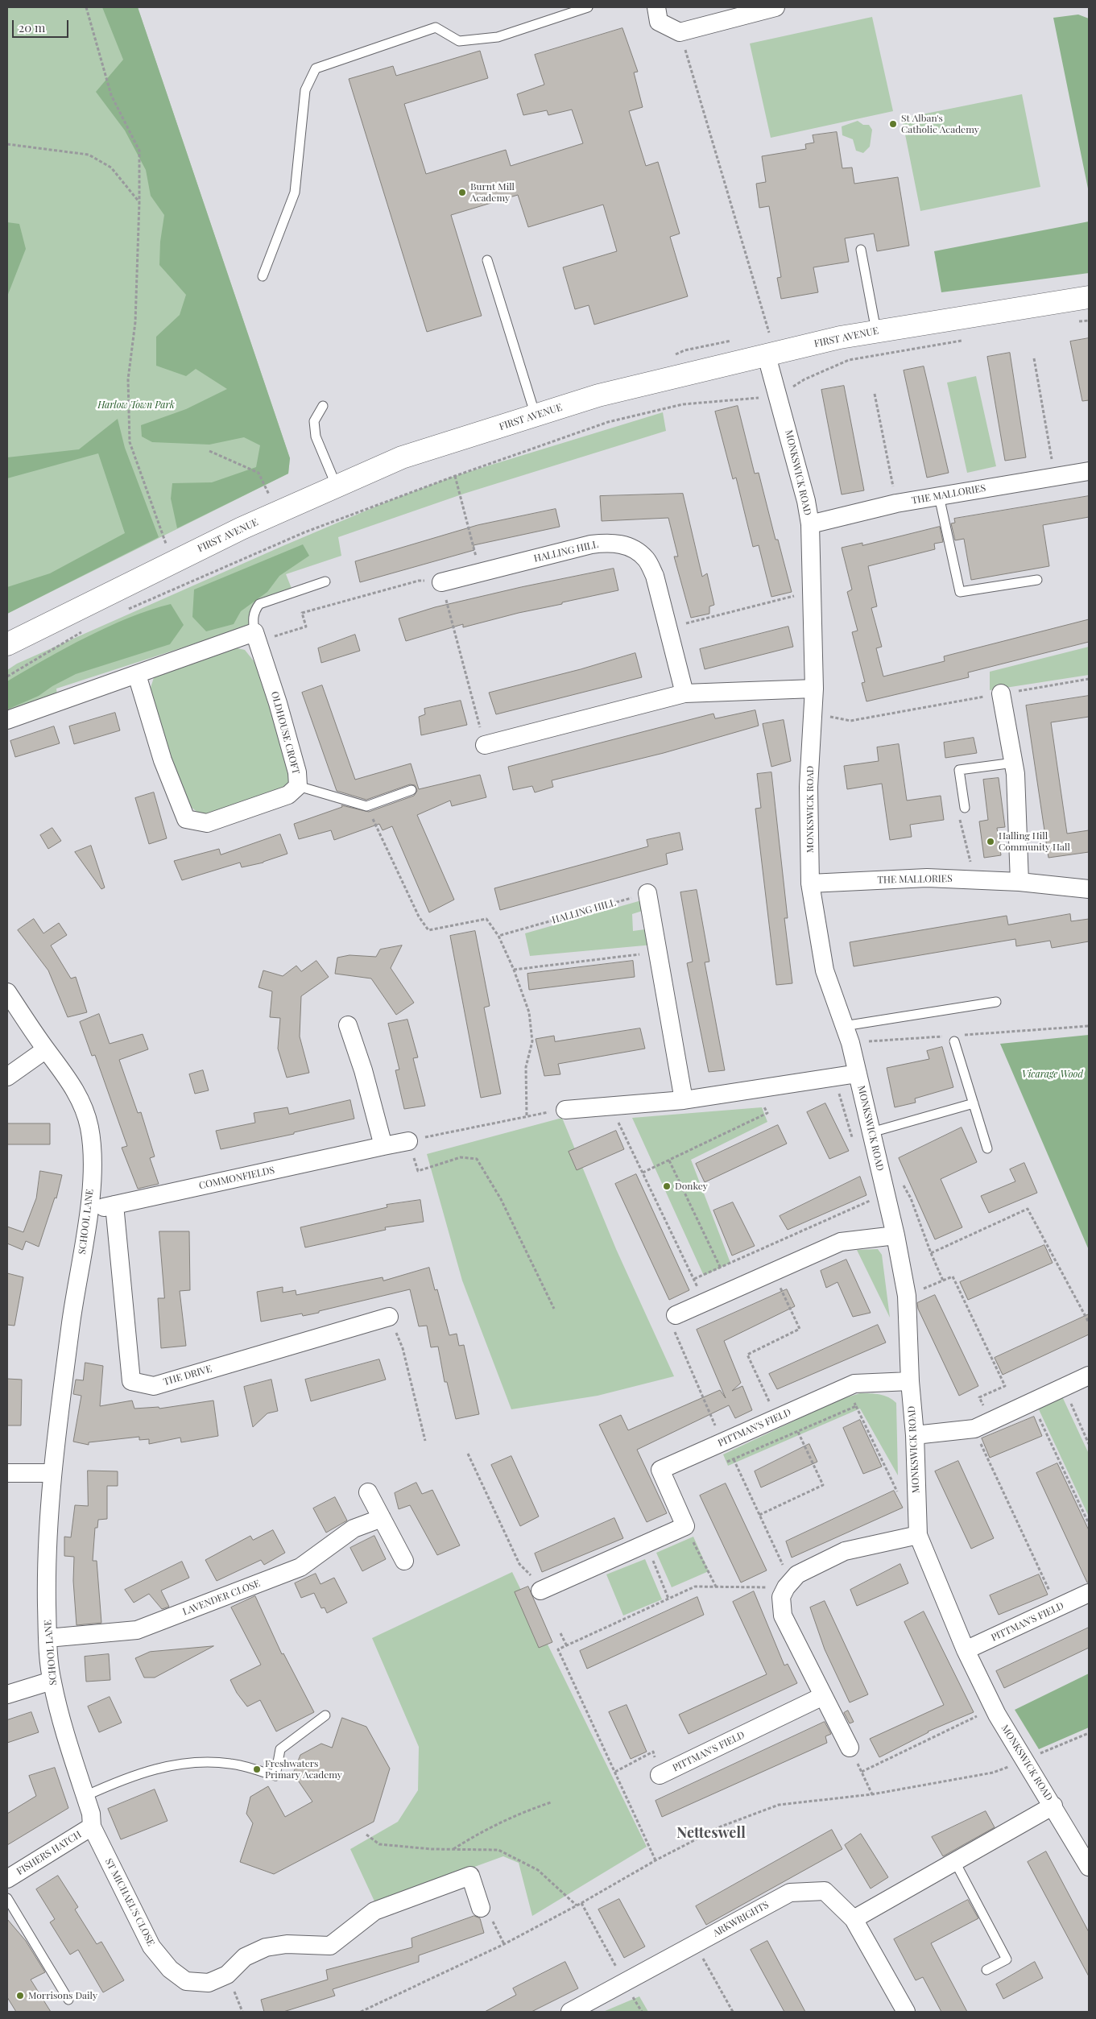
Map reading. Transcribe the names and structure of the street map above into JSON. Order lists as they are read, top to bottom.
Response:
{
  "streets": {
    "street": [
      "FIRST AVENUE",
      "MONKSWICK ROAD",
      "THE MALLORIES",
      "HALLING HILL",
      "OLDHOUSE CROFT",
      "COMMONFIELDS",
      "SCHOOL LANE",
      "THE DRIVE",
      "PITTMAN'S FIELD",
      "LAVENDER CLOSE",
      "FISHERS HATCH",
      "ST MICHAEL'S CLOSE",
      "ARKWRIGHTS"
    ]
  },
  "crossings": [
    ["FIRST AVENUE", "MONKSWICK ROAD"],
    ["MONKSWICK ROAD", "THE MALLORIES"],
    ["MONKSWICK ROAD", "PITTMAN'S FIELD"],
    ["COMMONFIELDS", "SCHOOL LANE"],
    ["COMMONFIELDS", "THE DRIVE"],
    ["SCHOOL LANE", "LAVENDER CLOSE"],
    ["SCHOOL LANE", "FISHERS HATCH"],
    ["SCHOOL LANE", "ST MICHAEL'S CLOSE"],
    ["FISHERS HATCH", "ST MICHAEL'S CLOSE"]
  ],
  "districts": ["Netteswell"],
  "parks": ["Harlow Town Park", "Vicarage Wood"],
  "places": [
    "St Alban's Catholic Academy",
    "Burnt Mill Academy",
    "Halling Hill Community Hall",
    "Donkey",
    "Freshwaters Primary Academy",
    "Morrisons Daily"
  ],
  "scale_bar": "20 m"
}
